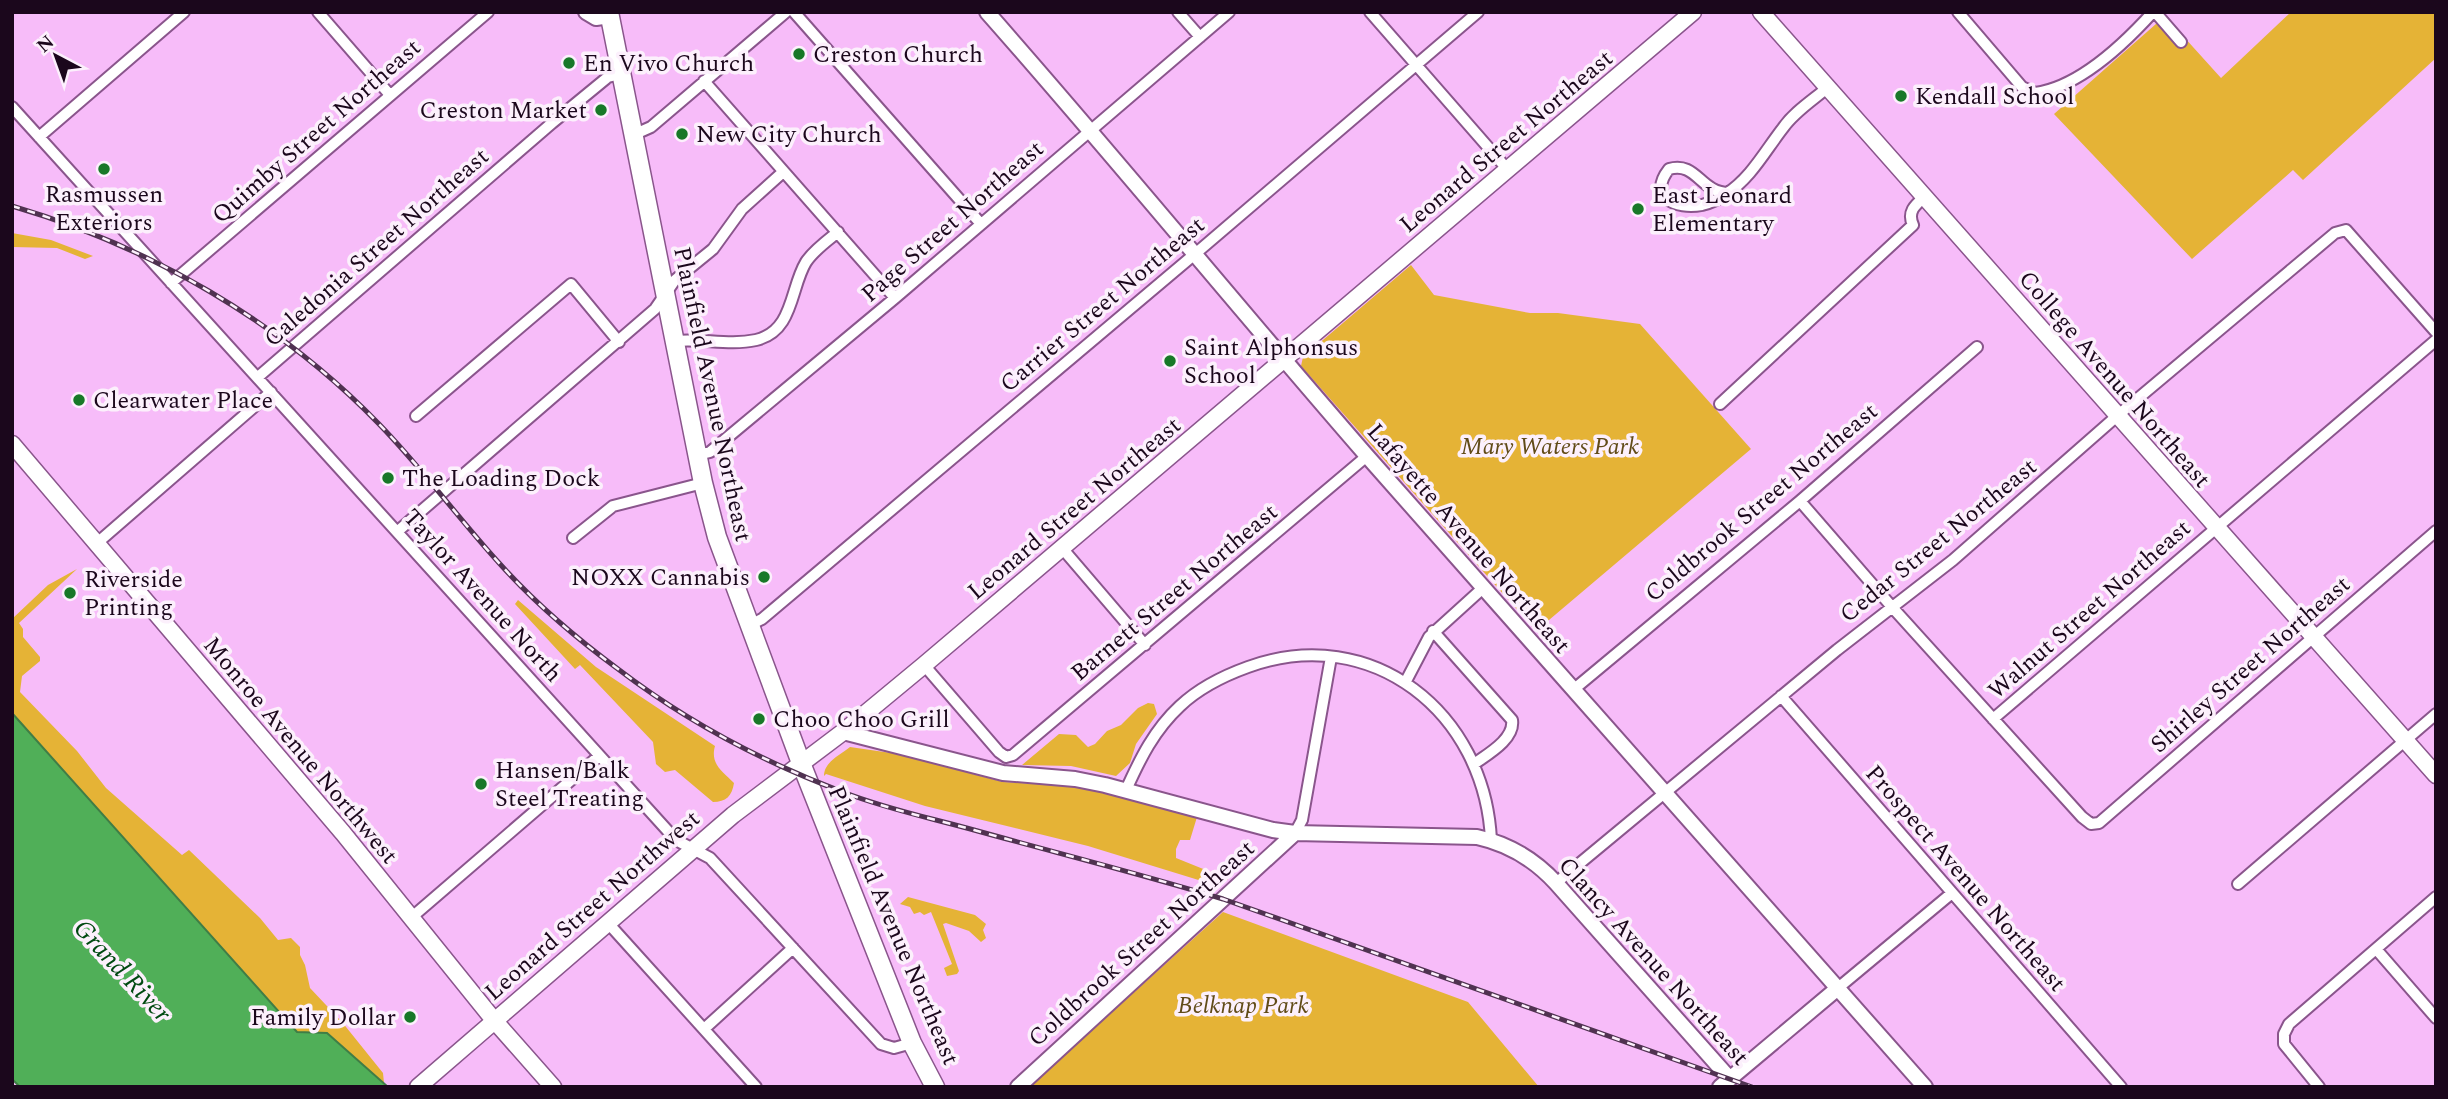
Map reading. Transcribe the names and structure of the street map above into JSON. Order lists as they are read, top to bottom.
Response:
{
  "streets": {
    "main road": [
      "Leonard Street Northeast",
      "College Avenue Northeast",
      "Plainfield Avenue Northeast",
      "Monroe Avenue Northwest",
      "Leonard Street Northwest"
    ],
    "street": [
      "Quimby Street Northeast",
      "Page Street Northeast",
      "Caledonia Street Northeast",
      "Carrier Street Northeast",
      "Coldbrook Street Northeast",
      "Lafayette Avenue Northeast",
      "Cedar Street Northeast",
      "Barnett Street Northeast",
      "Taylor Avenue North",
      "Walnut Street Northeast",
      "Shirley Street Northeast",
      "Prospect Avenue Northeast",
      "Clancy Avenue Northeast"
    ]
  },
  "crossings": [
    ["Quimby Street Northeast", "Taylor Avenue North"],
    ["Leonard Street Northeast", "Plainfield Avenue Northeast"],
    ["Leonard Street Northeast", "Lafayette Avenue Northeast"],
    ["Leonard Street Northeast", "Barnett Street Northeast"],
    ["Leonard Street Northeast", "Leonard Street Northwest"],
    ["Leonard Street Northeast", "Clancy Avenue Northeast"],
    ["Page Street Northeast", "Plainfield Avenue Northeast"],
    ["Page Street Northeast", "Lafayette Avenue Northeast"],
    ["Caledonia Street Northeast", "Plainfield Avenue Northeast"],
    ["Caledonia Street Northeast", "Taylor Avenue North"],
    ["Carrier Street Northeast", "Plainfield Avenue Northeast"],
    ["Carrier Street Northeast", "Lafayette Avenue Northeast"],
    ["College Avenue Northeast", "Cedar Street Northeast"],
    ["College Avenue Northeast", "Walnut Street Northeast"],
    ["College Avenue Northeast", "Shirley Street Northeast"],
    ["Plainfield Avenue Northeast", "Taylor Avenue North"],
    ["Plainfield Avenue Northeast", "Leonard Street Northwest"],
    ["Coldbrook Street Northeast", "Lafayette Avenue Northeast"],
    ["Coldbrook Street Northeast", "Clancy Avenue Northeast"],
    ["Lafayette Avenue Northeast", "Cedar Street Northeast"],
    ["Lafayette Avenue Northeast", "Barnett Street Northeast"],
    ["Cedar Street Northeast", "Prospect Avenue Northeast"],
    ["Cedar Street Northeast", "Clancy Avenue Northeast"],
    ["Taylor Avenue North", "Leonard Street Northwest"],
    ["Walnut Street Northeast", "Shirley Street Northeast"],
    ["Monroe Avenue Northwest", "Leonard Street Northwest"]
  ],
  "water": ["Grand River"],
  "parks": ["Mary Waters Park", "Belknap Park"],
  "places": [
    "Creston Church",
    "En Vivo Church",
    "Kendall School",
    "Creston Market",
    "New City Church",
    "Rasmussen Exteriors",
    "East Leonard Elementary",
    "Saint Alphonsus School",
    "Clearwater Place",
    "The Loading Dock",
    "NOXX Cannabis",
    "Riverside Printing",
    "Choo Choo Grill",
    "Hansen/Balk Steel Treating",
    "Family Dollar"
  ],
  "north": "top left"
}
